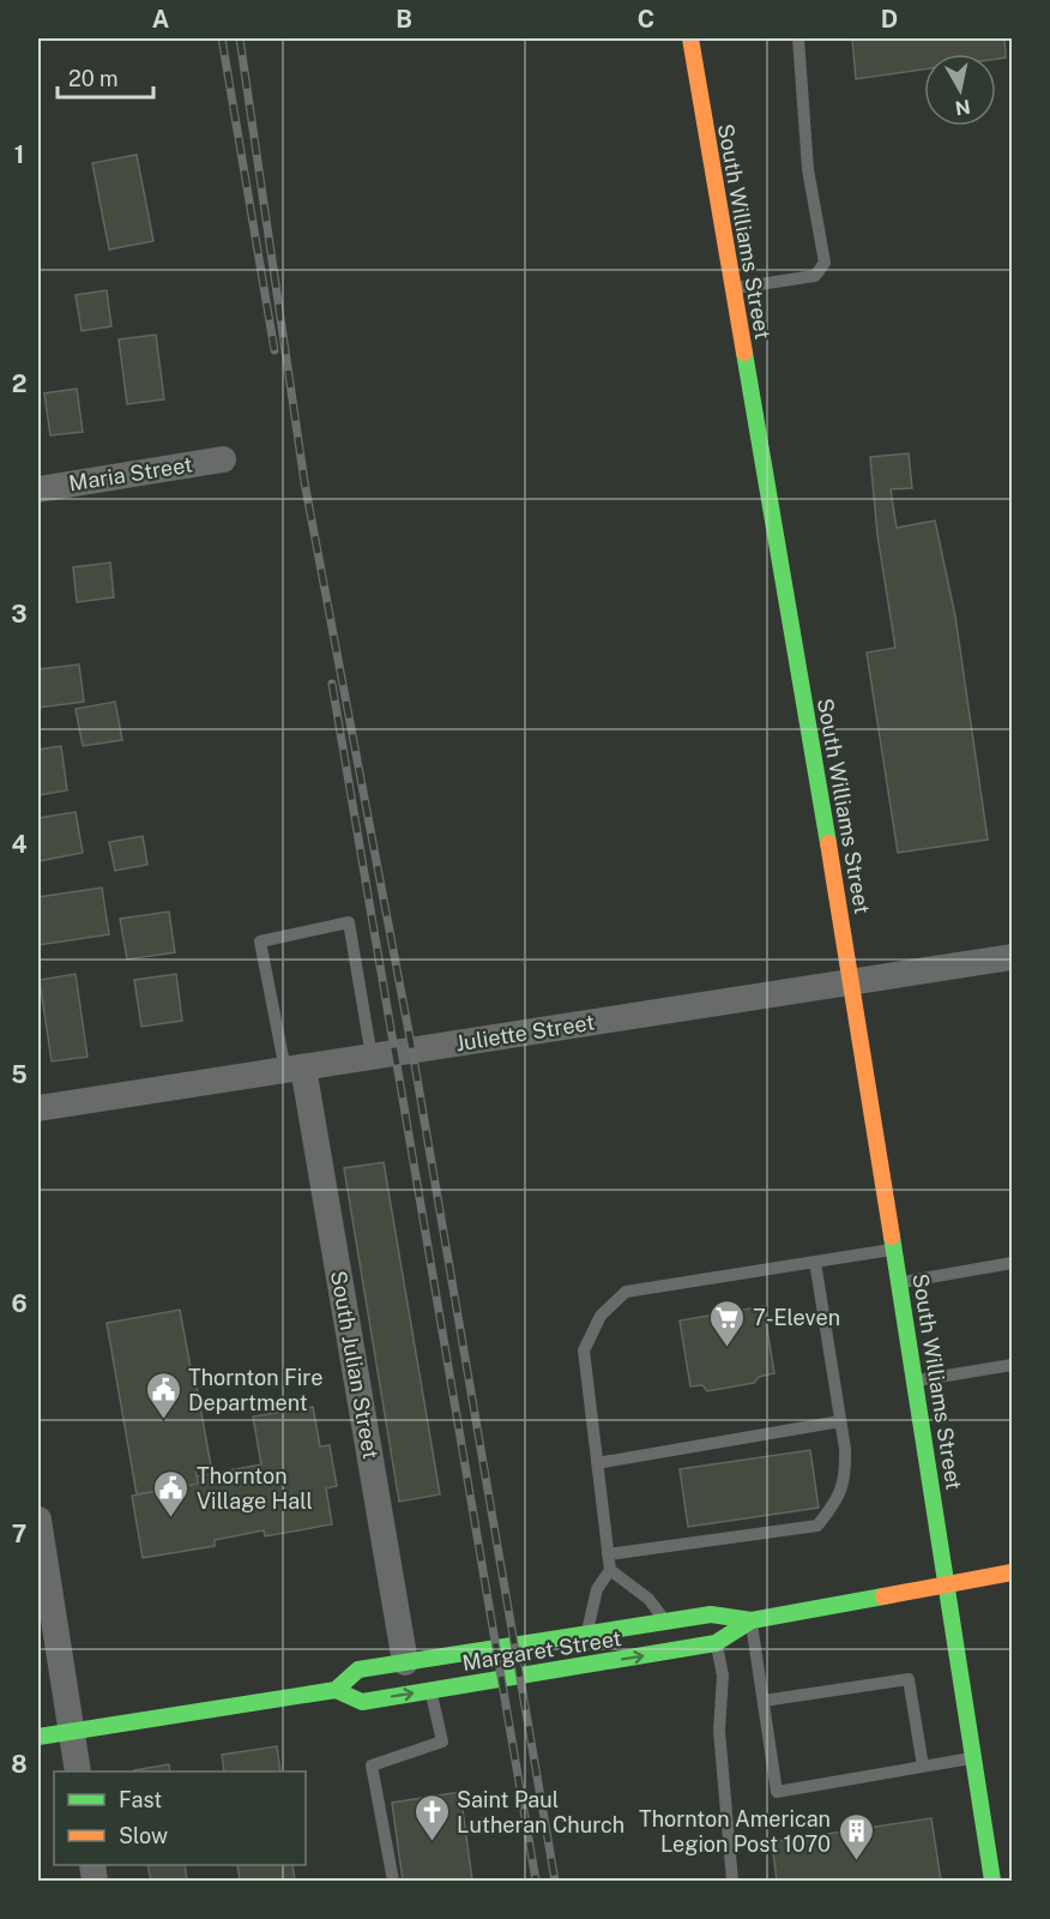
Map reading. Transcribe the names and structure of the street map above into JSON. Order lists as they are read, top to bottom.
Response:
{
  "streets": {
    "street": [
      "South Williams Street",
      "Maria Street",
      "Juliette Street",
      "South Julian Street",
      "Margaret Street"
    ]
  },
  "crossings": [
    ["South Williams Street", "Juliette Street"],
    ["South Williams Street", "Margaret Street"],
    ["Juliette Street", "South Julian Street"],
    ["South Julian Street", "Margaret Street"]
  ],
  "places": {
    "supermarket": ["7-Eleven"],
    "public building": ["Thornton Fire Department", "Thornton Village Hall"],
    "church": ["Saint Paul Lutheran Church"],
    "building": ["Thornton American Legion Post 1070"]
  },
  "legend": ["Fast", "Slow"],
  "scale_bar": "20 m",
  "north": "bottom",
  "grid": {
    "columns": [
      "A",
      "B",
      "C",
      "D"
    ],
    "rows": [
      "1",
      "2",
      "3",
      "4",
      "5",
      "6",
      "7",
      "8"
    ]
  }
}
